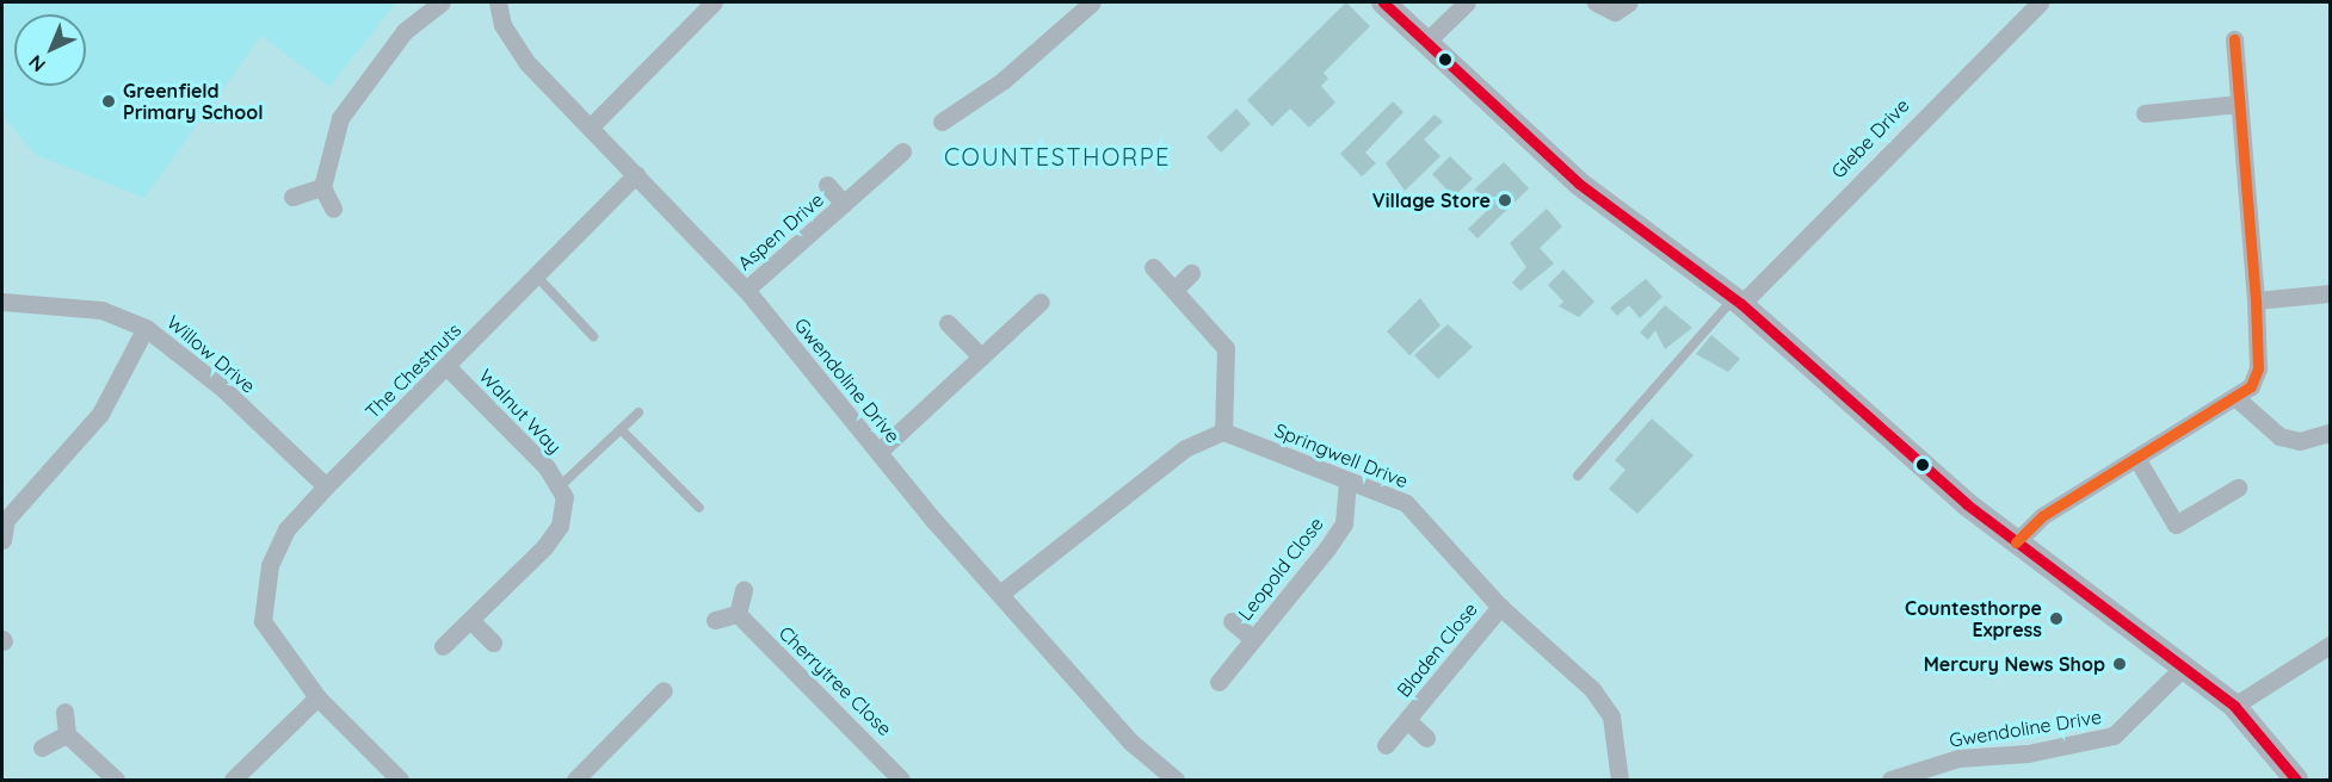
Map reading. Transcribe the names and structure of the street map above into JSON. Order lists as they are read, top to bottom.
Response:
{
  "streets": {
    "street": [
      "Glebe Drive",
      "Aspen Drive",
      "Willow Drive",
      "The Chestnuts",
      "Gwendoline Drive",
      "Walnut Way",
      "Springwell Drive",
      "Leopold Close",
      "Bladen Close",
      "Cherrytree Close"
    ]
  },
  "crossings": [
    ["Aspen Drive", "Gwendoline Drive"],
    ["Willow Drive", "The Chestnuts"],
    ["The Chestnuts", "Gwendoline Drive"],
    ["The Chestnuts", "Walnut Way"],
    ["Springwell Drive", "Leopold Close"],
    ["Springwell Drive", "Bladen Close"]
  ],
  "districts": ["COUNTESTHORPE"],
  "places": [
    "Greenfield Primary School",
    "Village Store",
    "Countesthorpe Express",
    "Mercury News Shop"
  ],
  "north": "bottom left"
}
